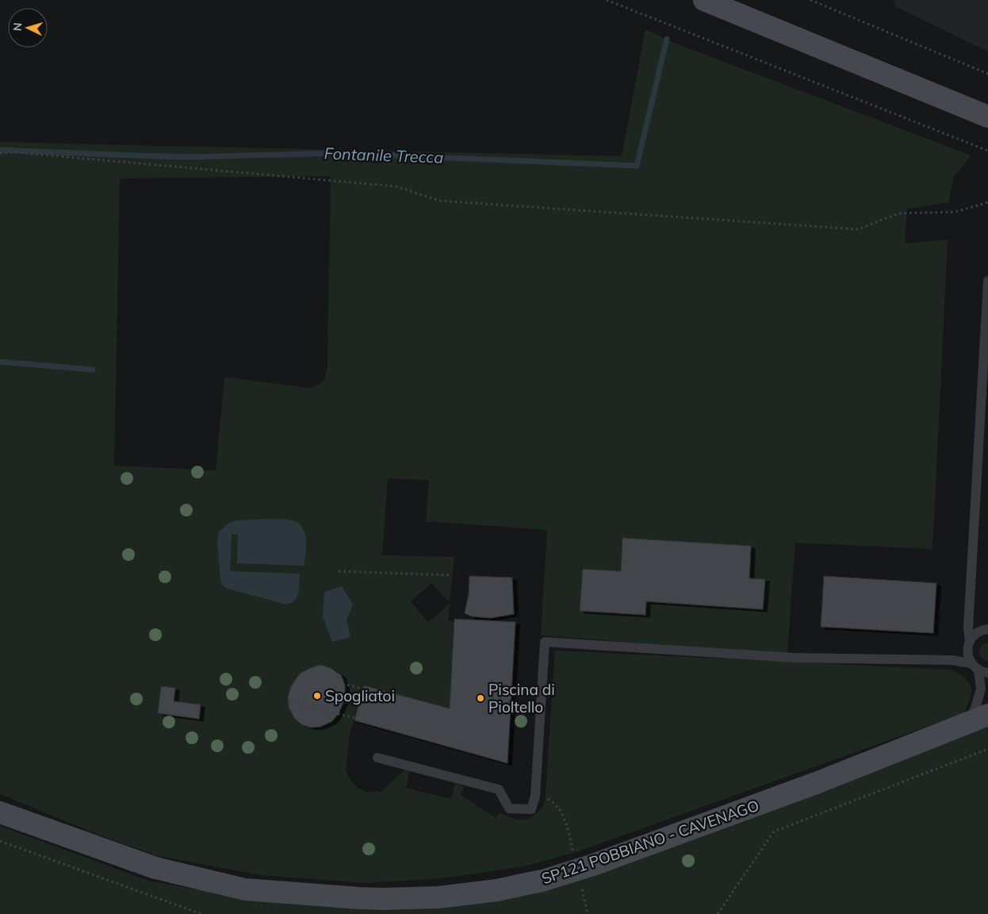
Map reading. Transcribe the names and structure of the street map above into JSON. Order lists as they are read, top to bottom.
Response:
{
  "streets": {
    "street": ["SP121 POBBIANO - CAVENAGO"]
  },
  "water": ["Fontanile Trecca"],
  "places": ["Spogliatoi", "Piscina di Pioltello"],
  "north": "left"
}
